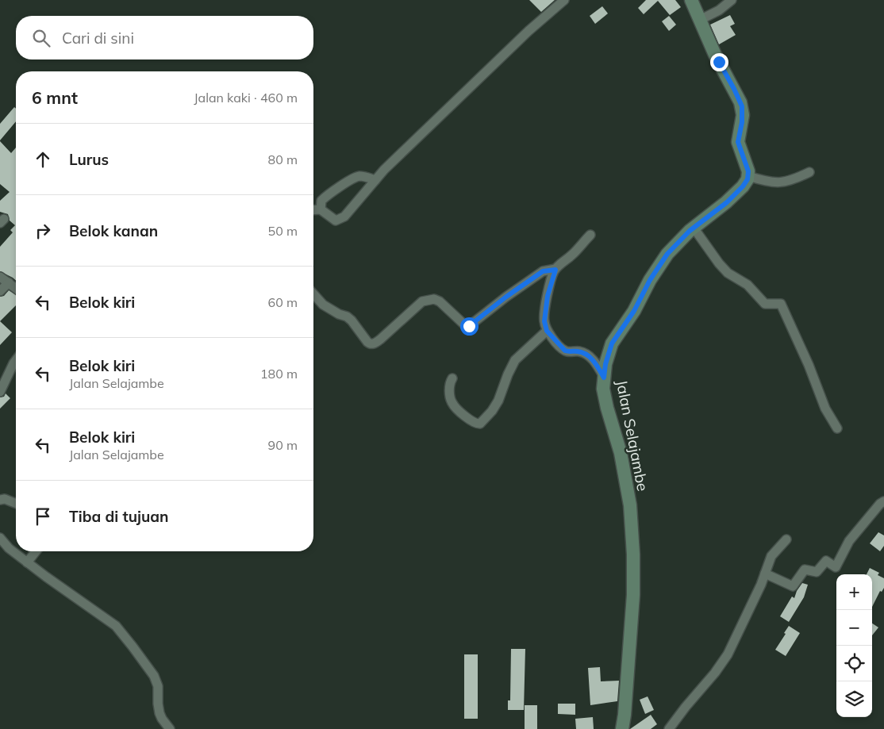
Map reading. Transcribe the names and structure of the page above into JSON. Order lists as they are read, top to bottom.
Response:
{
  "streets": {
    "street": ["Jalan Selajambe"]
  },
  "page": {
    "search": "Cari di sini",
    "heading": ["6 mnt", "Jalan kaki · 460 m"],
    "list": [
      ["Lurus", "80 m"],
      ["Belok kanan", "50 m"],
      ["Belok kiri", "60 m"],
      ["Belok kiri", "Jalan Selajambe", "180 m"],
      ["Belok kiri", "Jalan Selajambe", "90 m"],
      "Tiba di tujuan"
    ],
    "map_buttons": ["+", "−"]
  }
}
